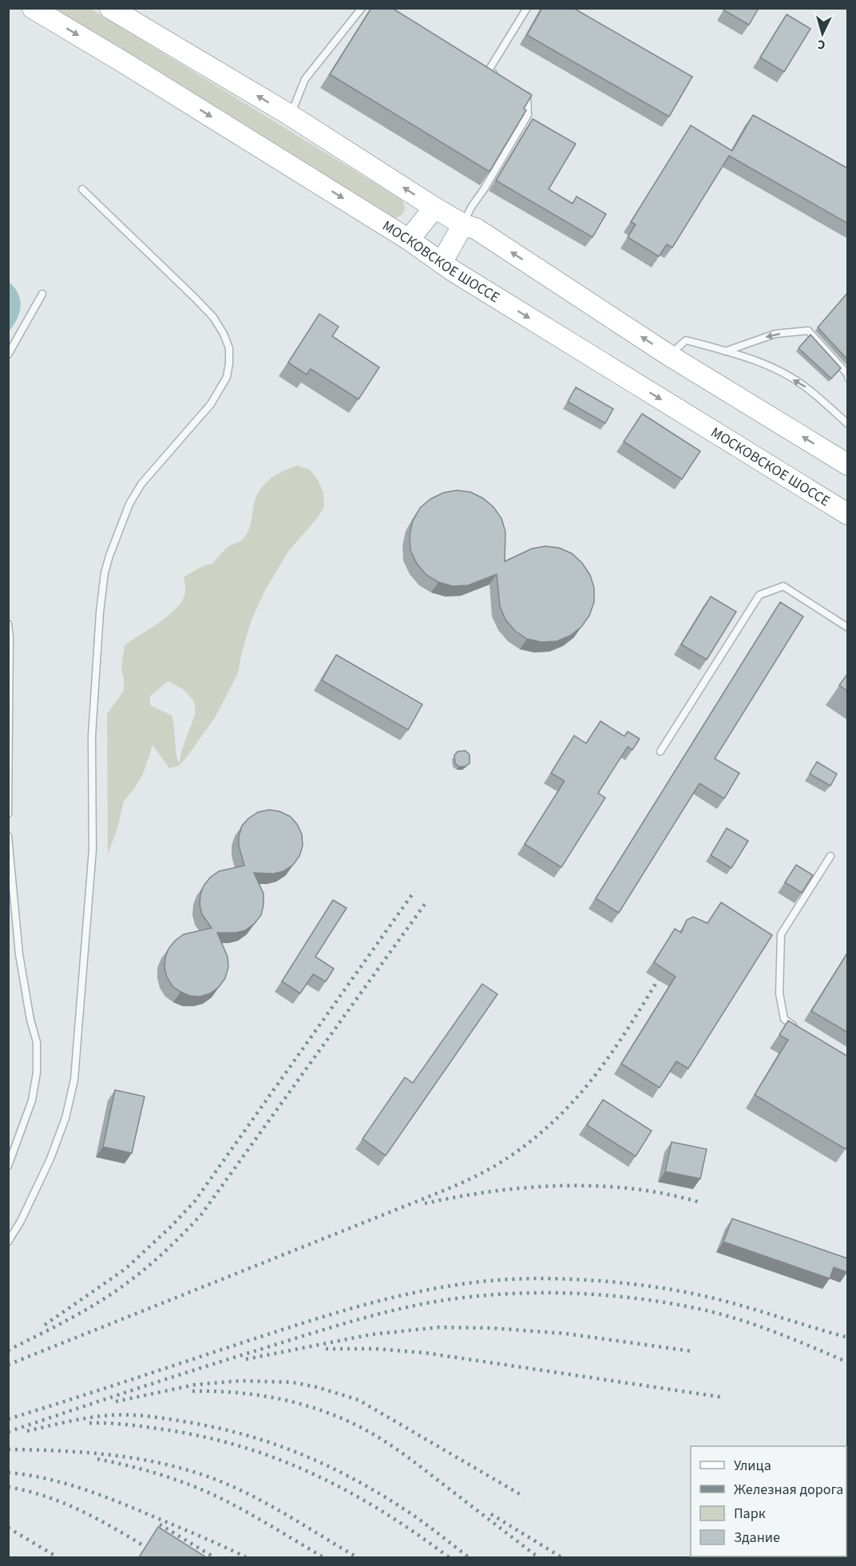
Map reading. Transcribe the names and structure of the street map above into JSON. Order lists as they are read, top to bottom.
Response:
{
  "streets": {
    "main road": ["МОСКОВСКОЕ ШОССЕ"]
  },
  "legend": [
    "Улица",
    "Железная дорога",
    "Парк",
    "Здание"
  ],
  "north": "bottom"
}
